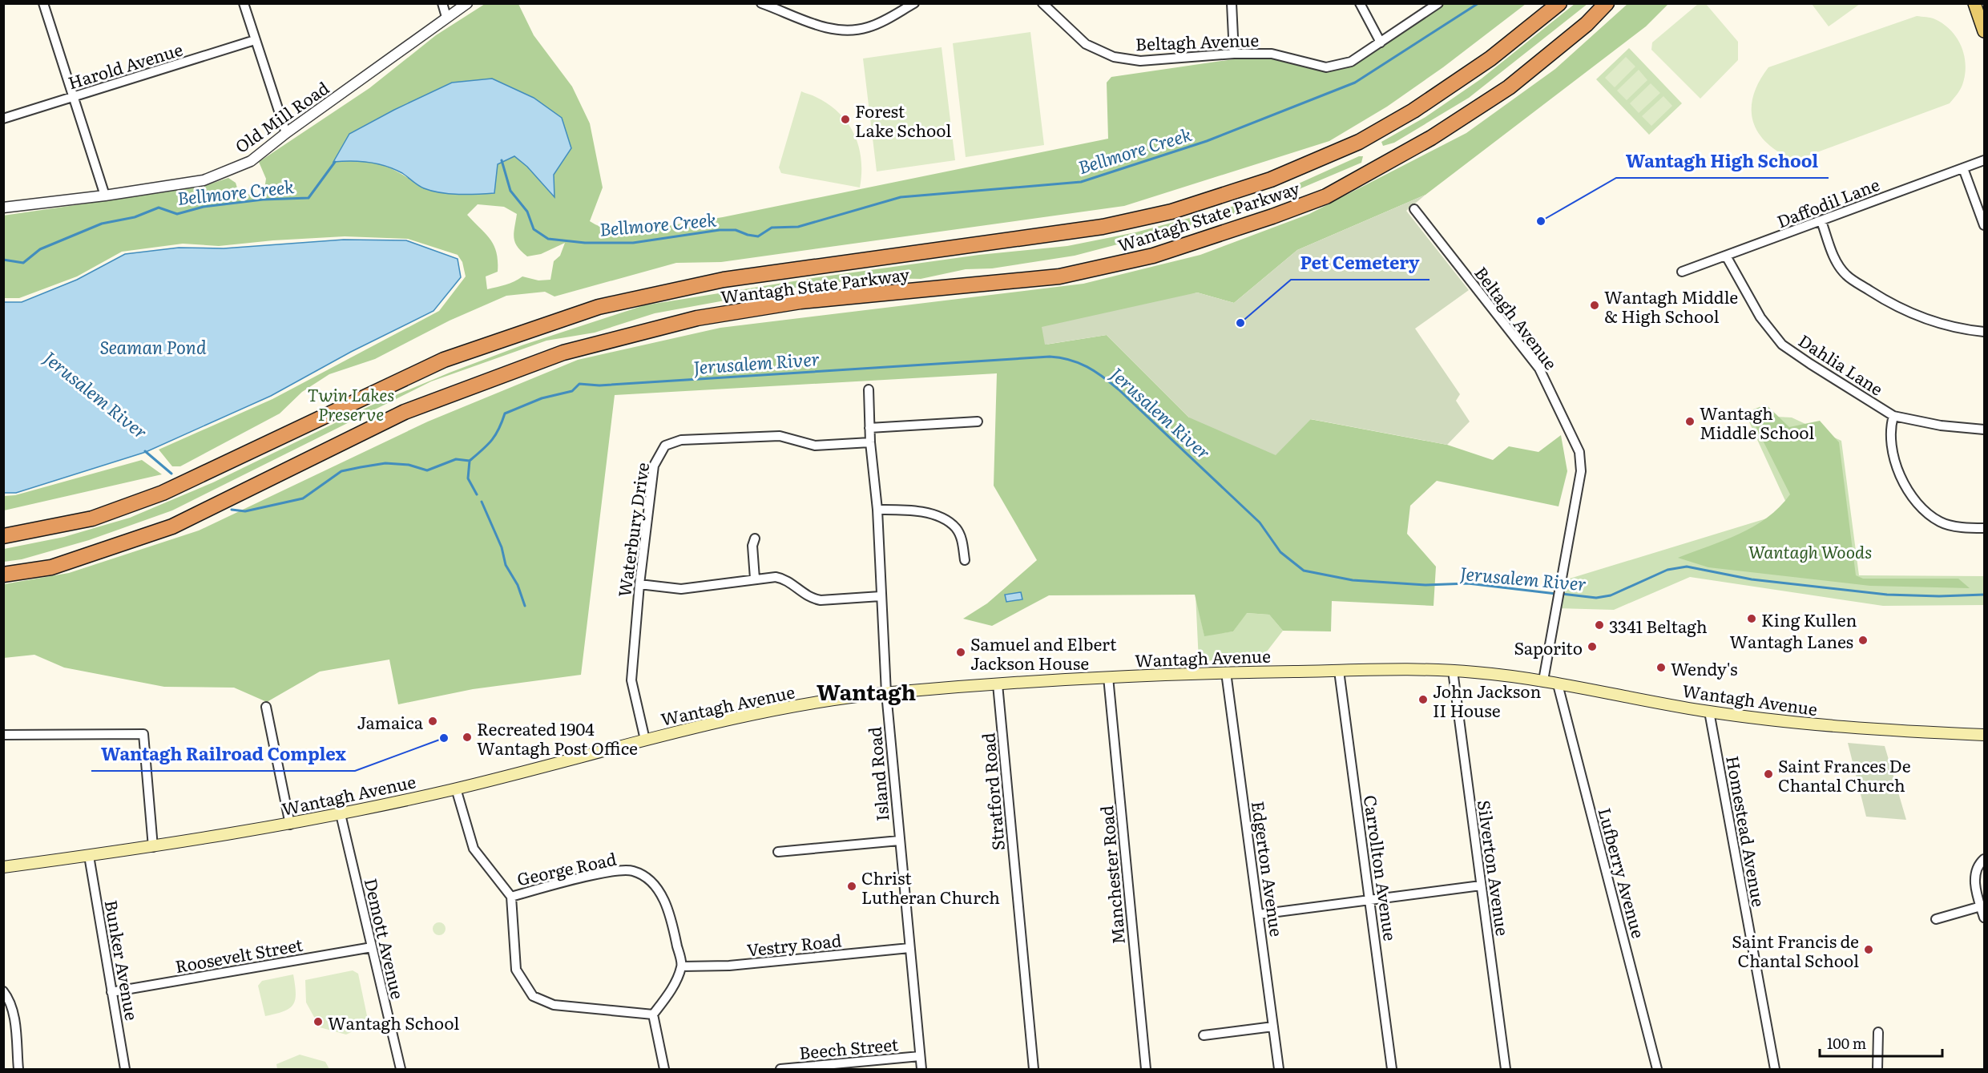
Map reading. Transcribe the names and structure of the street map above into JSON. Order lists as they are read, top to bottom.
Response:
{
  "streets": {
    "highway": ["Wantagh State Parkway"],
    "main road": ["Wantagh Avenue"],
    "street": [
      "Beltagh Avenue",
      "Harold Avenue",
      "Old Mill Road",
      "Daffodil Lane",
      "Dahlia Lane",
      "Waterbury Drive",
      "Island Road",
      "Stratford Road",
      "Homestead Avenue",
      "George Road",
      "Carrollton Avenue",
      "Silverton Avenue",
      "Edgerton Avenue",
      "Lufberry Avenue",
      "Manchester Road",
      "Demott Avenue",
      "Vestry Road",
      "Roosevelt Street",
      "Bunker Avenue",
      "Beech Street"
    ]
  },
  "crossings": [
    ["Beltagh Avenue", "Wantagh Avenue"],
    ["Daffodil Lane", "Dahlia Lane"],
    ["Waterbury Drive", "Wantagh Avenue"],
    ["Waterbury Drive", "Island Road"],
    ["Wantagh Avenue", "Island Road"],
    ["Wantagh Avenue", "Stratford Road"],
    ["Wantagh Avenue", "Homestead Avenue"],
    ["Wantagh Avenue", "Carrollton Avenue"],
    ["Wantagh Avenue", "Silverton Avenue"],
    ["Wantagh Avenue", "Edgerton Avenue"],
    ["Wantagh Avenue", "Lufberry Avenue"],
    ["Wantagh Avenue", "Manchester Road"],
    ["Wantagh Avenue", "Demott Avenue"],
    ["Wantagh Avenue", "Bunker Avenue"],
    ["Island Road", "Vestry Road"],
    ["Island Road", "Beech Street"],
    ["George Road", "Vestry Road"],
    ["Demott Avenue", "Roosevelt Street"],
    ["Roosevelt Street", "Bunker Avenue"]
  ],
  "districts": ["Wantagh"],
  "water": ["Bellmore Creek", "Seaman Pond", "Jerusalem River"],
  "parks": ["Twin Lakes Preserve", "Wantagh Woods"],
  "places": [
    "Forest Lake School",
    "Wantagh High School",
    "Wantagh Middle & High School",
    "Pet Cemetery",
    "Wantagh Middle School",
    "King Kullen",
    "3341 Beltagh",
    "Wantagh Lanes",
    "Saporito",
    "Samuel and Elbert Jackson House",
    "Wendy's",
    "John Jackson II House",
    "Jamaica",
    "Recreated 1904 Wantagh Post Office",
    "Wantagh Railroad Complex",
    "Saint Frances De Chantal Church",
    "Christ Lutheran Church",
    "Saint Francis de Chantal School",
    "Wantagh School"
  ],
  "scale_bar": "100 m"
}
